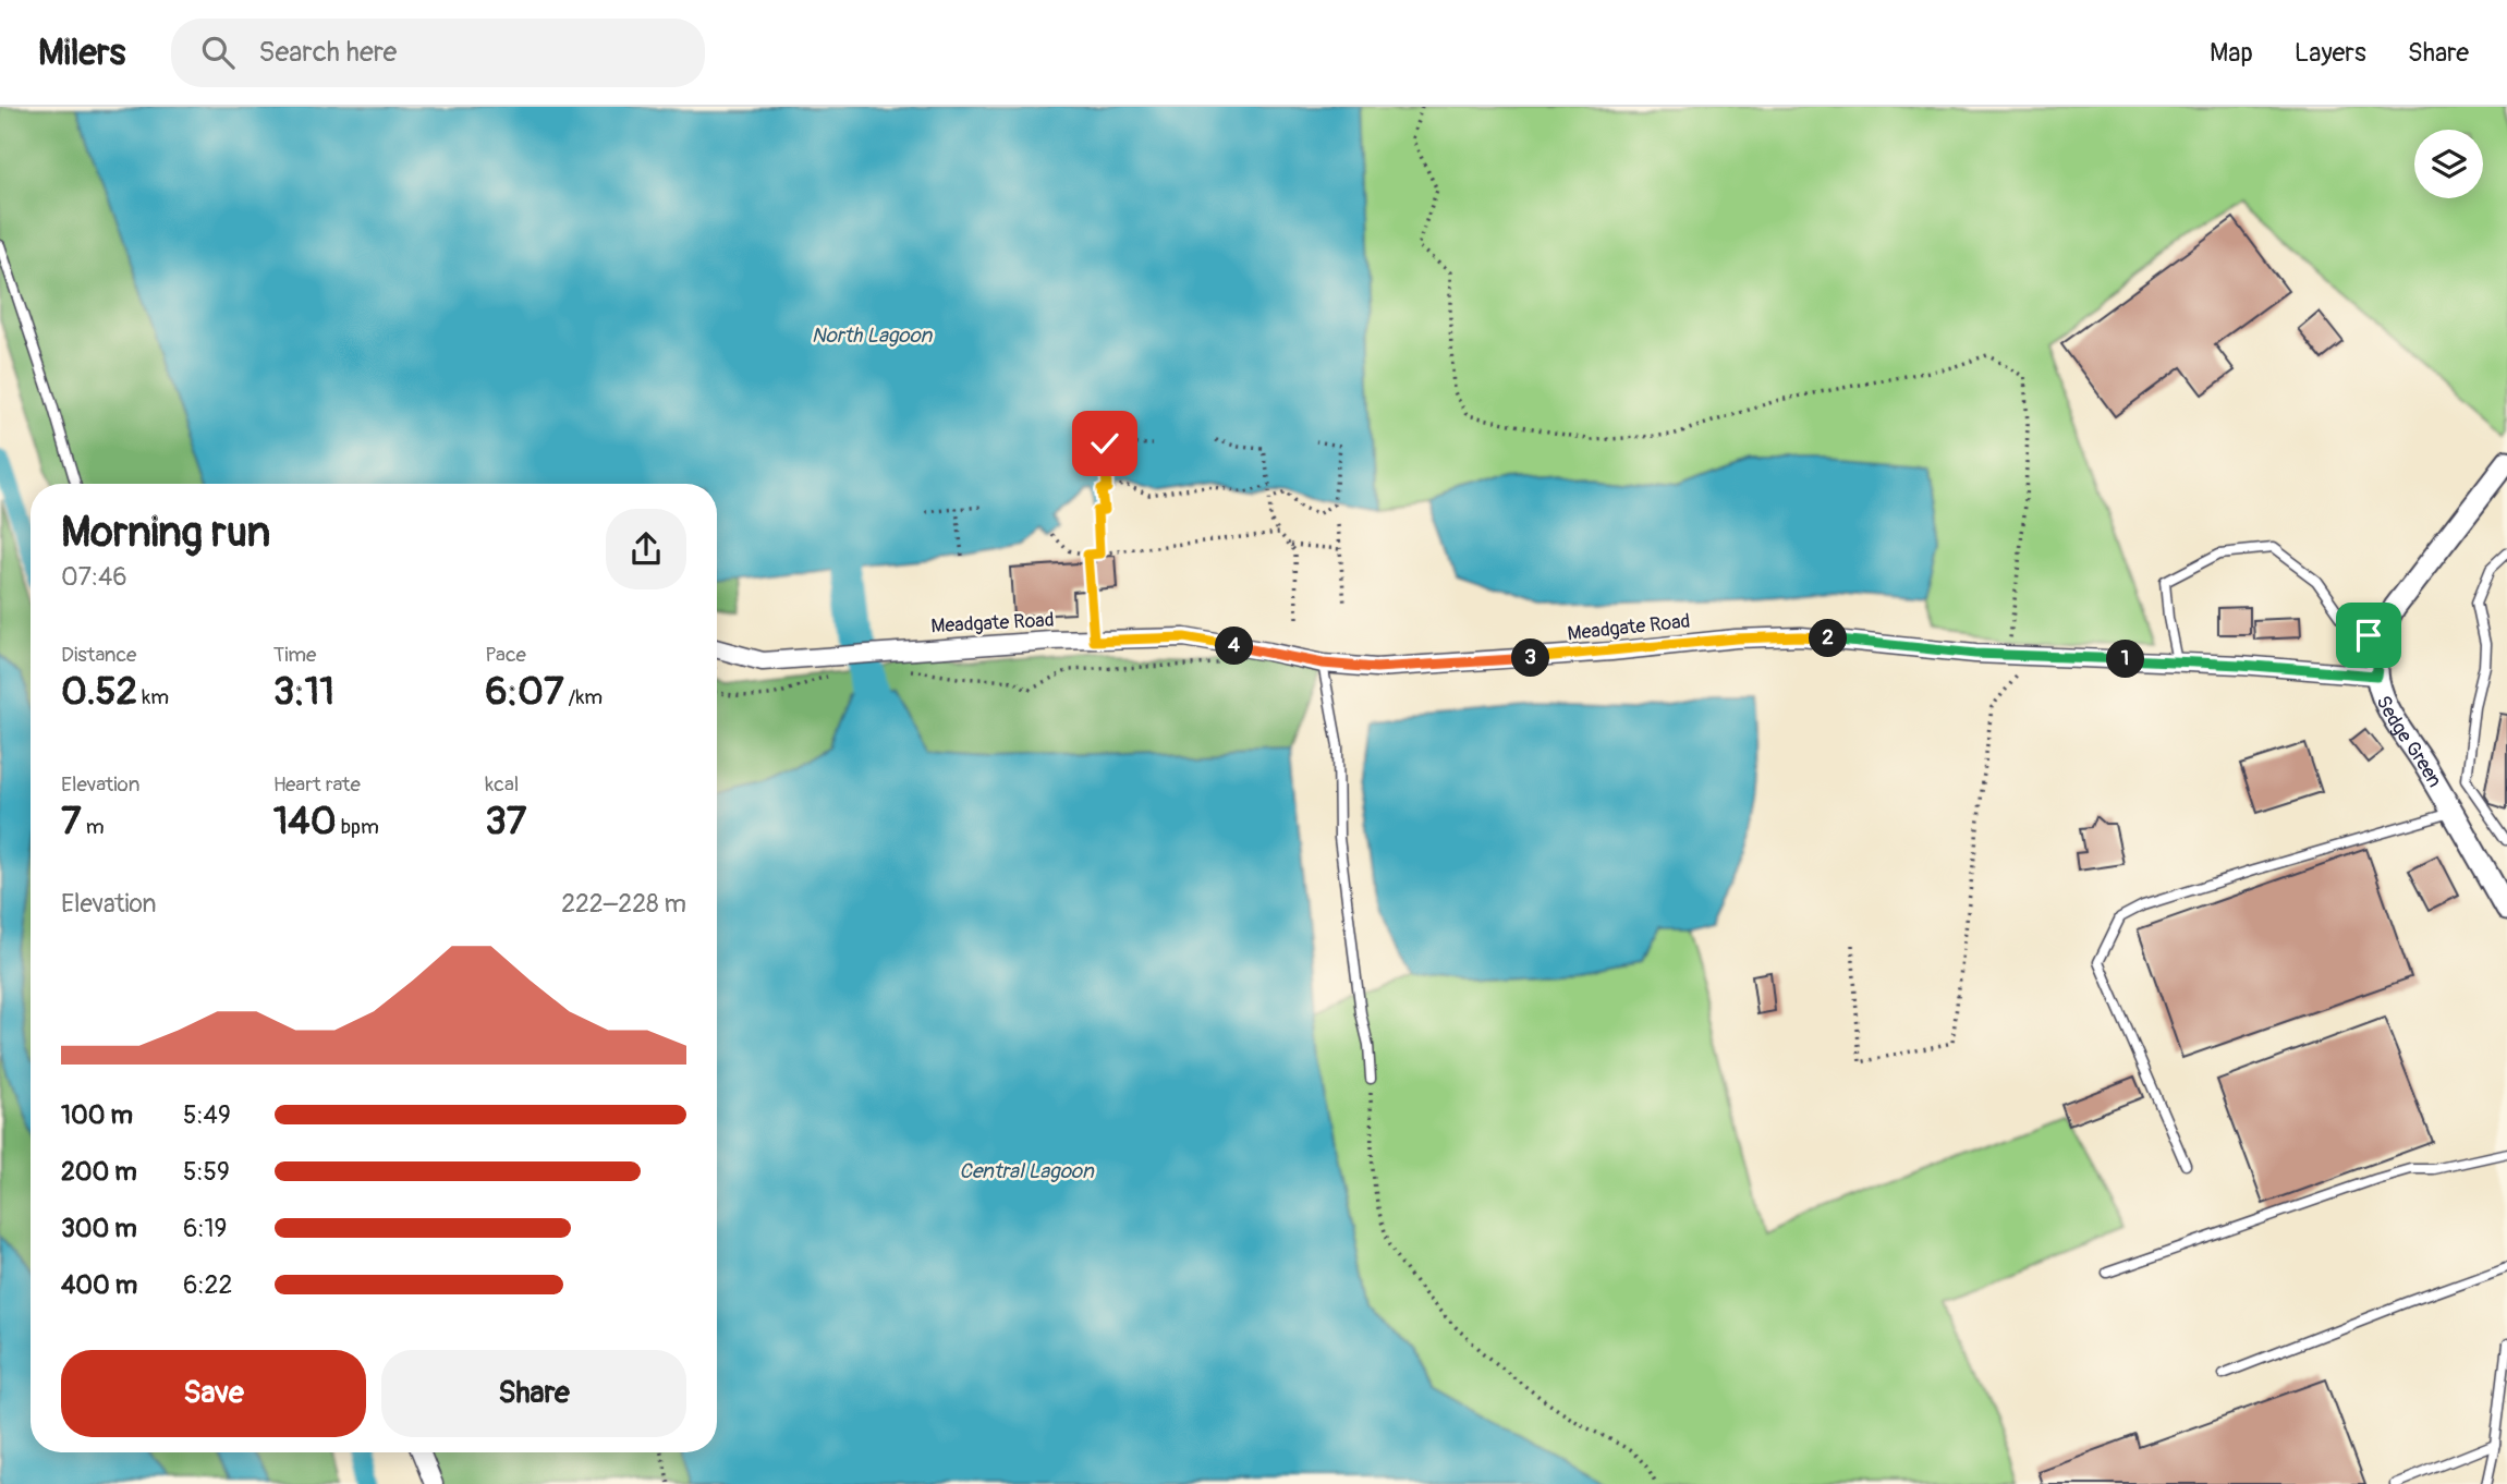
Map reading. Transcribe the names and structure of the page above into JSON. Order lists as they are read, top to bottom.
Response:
{
  "streets": {
    "street": ["Meadgate Road", "Sedge Green"]
  },
  "crossings": [
    ["Meadgate Road", "Sedge Green"]
  ],
  "water": ["North Lagoon", "Central Lagoon"],
  "page": {
    "header": "Milers",
    "search": "Search here",
    "nav": ["Map", "Layers", "Share"],
    "heading": ["Morning run", "07:46"],
    "stats": [
      ["Distance", "0.52 km"],
      ["Time", "3:11"],
      ["Pace", "6:07 /km"],
      ["Elevation", "7 m"],
      ["Heart rate", "140 bpm"],
      ["kcal", "37"]
    ],
    "pins": [
      "2",
      "4",
      "3",
      "1"
    ],
    "chart": ["Elevation", "222–228 m"],
    "list": [
      {
        "name": "100 m",
        "note": "5:49"
      },
      {
        "name": "200 m",
        "note": "5:59"
      },
      {
        "name": "300 m",
        "note": "6:19"
      },
      {
        "name": "400 m",
        "note": "6:22"
      }
    ],
    "buttons": ["Save", "Share"]
  }
}
